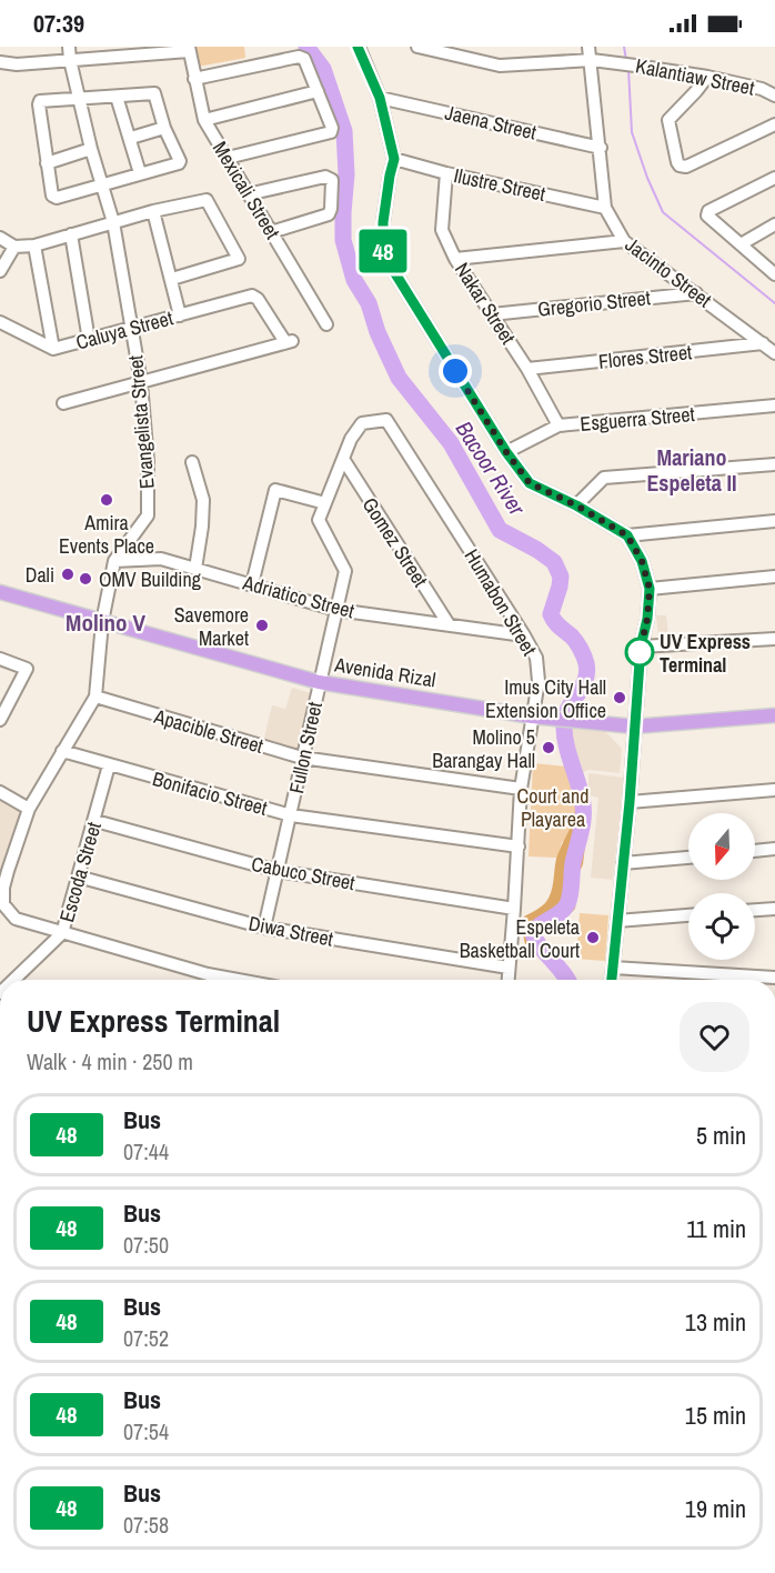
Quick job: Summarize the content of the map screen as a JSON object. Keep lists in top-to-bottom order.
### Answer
{
  "streets": {
    "main road": ["Avenida Rizal"],
    "street": [
      "Kalantiaw Street",
      "Jaena Street",
      "Ilustre Street",
      "Mexicali Street",
      "Jacinto Street",
      "Nakar Street",
      "Gregorio Street",
      "Caluya Street",
      "Flores Street",
      "Esguerra Street",
      "Evangelista Street",
      "Gomez Street",
      "Adriatico Street",
      "Humabon Street",
      "Apacible Street",
      "Fullon Street",
      "Bonifacio Street",
      "Escoda Street",
      "Cabuco Street",
      "Diwa Street"
    ]
  },
  "crossings": [
    ["Kalantiaw Street", "Jacinto Street"],
    ["Jaena Street", "Jacinto Street"],
    ["Ilustre Street", "Jacinto Street"],
    ["Ilustre Street", "Nakar Street"],
    ["Jacinto Street", "Gregorio Street"],
    ["Jacinto Street", "Flores Street"],
    ["Nakar Street", "Gregorio Street"],
    ["Nakar Street", "Flores Street"],
    ["Nakar Street", "Esguerra Street"],
    ["Caluya Street", "Evangelista Street"],
    ["Evangelista Street", "Adriatico Street"],
    ["Evangelista Street", "Avenida Rizal"],
    ["Evangelista Street", "Apacible Street"],
    ["Evangelista Street", "Bonifacio Street"],
    ["Evangelista Street", "Escoda Street"],
    ["Gomez Street", "Adriatico Street"],
    ["Gomez Street", "Fullon Street"],
    ["Adriatico Street", "Humabon Street"],
    ["Adriatico Street", "Fullon Street"],
    ["Humabon Street", "Avenida Rizal"],
    ["Humabon Street", "Apacible Street"],
    ["Humabon Street", "Fullon Street"],
    ["Humabon Street", "Bonifacio Street"],
    ["Humabon Street", "Cabuco Street"],
    ["Humabon Street", "Diwa Street"],
    ["Avenida Rizal", "Fullon Street"],
    ["Apacible Street", "Fullon Street"],
    ["Fullon Street", "Bonifacio Street"],
    ["Fullon Street", "Cabuco Street"],
    ["Fullon Street", "Diwa Street"],
    ["Bonifacio Street", "Escoda Street"],
    ["Escoda Street", "Cabuco Street"],
    ["Escoda Street", "Diwa Street"]
  ],
  "districts": ["Mariano Espeleta II", "Molino V"],
  "water": ["Bacoor River"],
  "parks": ["Court and Playarea"],
  "places": [
    "Amira Events Place",
    "Dali",
    "OMV Building",
    "Savemore Market",
    "UV Express Terminal",
    "Imus City Hall Extension Office",
    "Molino 5 Barangay Hall",
    "Espeleta Basketball Court"
  ],
  "lines": ["bus line 48"],
  "north": "bottom",
  "page": {
    "status": "07:39",
    "on_map": "48",
    "heading": ["UV Express Terminal", "Walk · 4 min · 250 m"],
    "list": [
      {
        "mark": "48",
        "name": "Bus",
        "note": "07:44",
        "value": "5 min"
      },
      {
        "mark": "48",
        "name": "Bus",
        "note": "07:50",
        "value": "11 min"
      },
      {
        "mark": "48",
        "name": "Bus",
        "note": "07:52",
        "value": "13 min"
      },
      {
        "mark": "48",
        "name": "Bus",
        "note": "07:54",
        "value": "15 min"
      },
      {
        "mark": "48",
        "name": "Bus",
        "note": "07:58",
        "value": "19 min"
      }
    ]
  }
}
